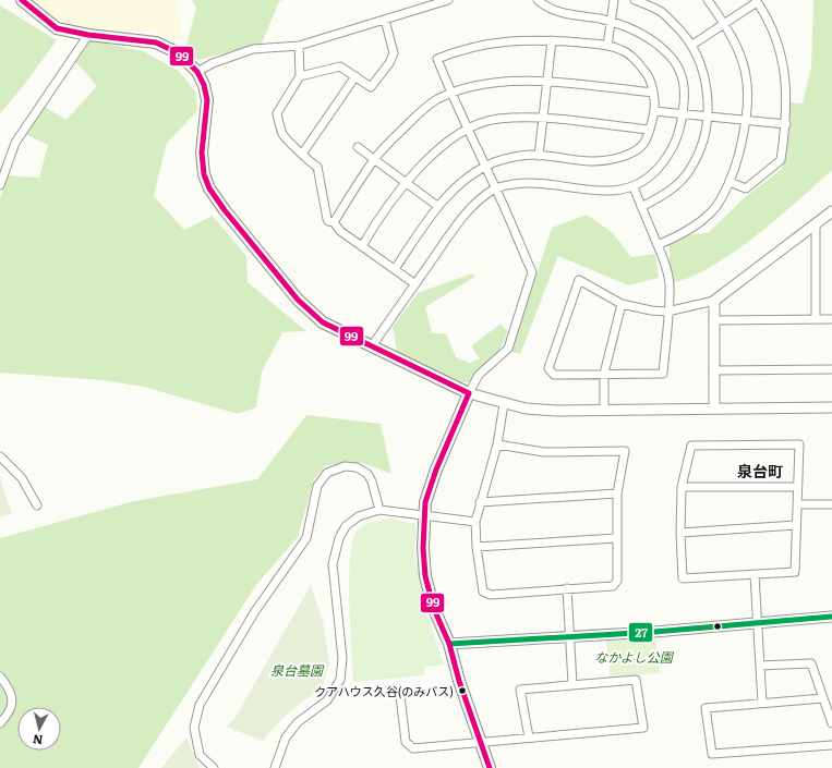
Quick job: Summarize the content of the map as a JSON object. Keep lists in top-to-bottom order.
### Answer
{
  "districts": ["泉台町"],
  "parks": ["なかよし公園", "泉台墓園"],
  "places": ["クアハウス久谷(のみバス)"],
  "lines": ["transit line 99", "transit line 27"],
  "north": "bottom"
}
